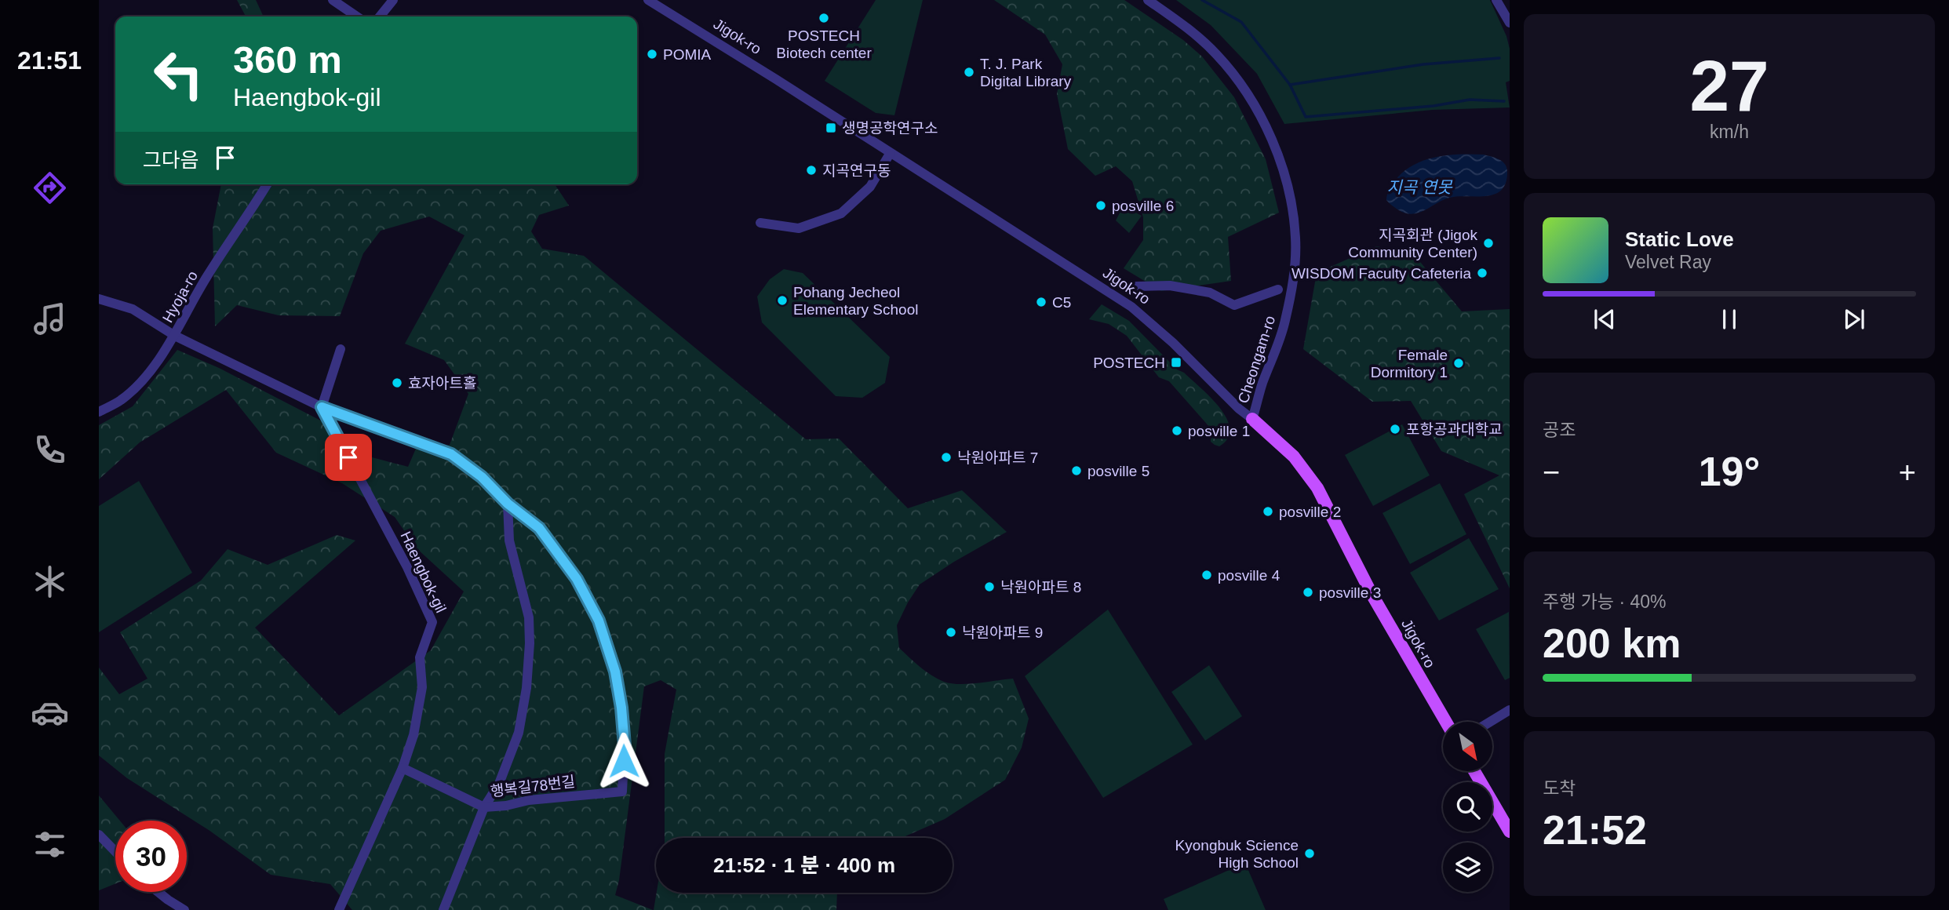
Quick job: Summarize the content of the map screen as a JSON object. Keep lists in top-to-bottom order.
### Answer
{
  "streets": {
    "main road": ["Jigok-ro"],
    "street": [
      "Hyoja-ro",
      "Cheongam-ro",
      "Haengbok-gil",
      "행복길78번길"
    ]
  },
  "crossings": [
    ["Jigok-ro", "Cheongam-ro"],
    ["Haengbok-gil", "행복길78번길"]
  ],
  "water": ["지곡 연못"],
  "places": {
    "other": [
      "POSTECH Biotech center",
      "POMIA",
      "T. J. Park Digital Library",
      "지곡연구동",
      "posville 6",
      "지곡회관 (Jigok Community Center)",
      "WISDOM Faculty Cafeteria",
      "Pohang Jecheol Elementary School",
      "C5",
      "Female Dormitory 1",
      "효자아트홀",
      "포항공과대학교",
      "posville 1",
      "낙원아파트 7",
      "posville 5",
      "posville 2",
      "posville 4",
      "낙원아파트 8",
      "posville 3",
      "낙원아파트 9",
      "Kyongbuk Science High School"
    ],
    "transit": ["생명공학연구소", "POSTECH"]
  },
  "north": "bottom right",
  "page": {
    "tabs": "21:51",
    "tile": [
      ["27", "km/h"],
      "공조",
      ["주행 가능 · 40%", "200 km"],
      ["도착", "21:52"]
    ],
    "turn": ["360 m", "Haengbok-gil"],
    "then": "그다음",
    "song": ["Static Love", "Velvet Ray"],
    "heat": ["−", "19°", "+"],
    "limit": "30",
    "trip": "21:52 · 1 분 · 400 m"
  }
}
